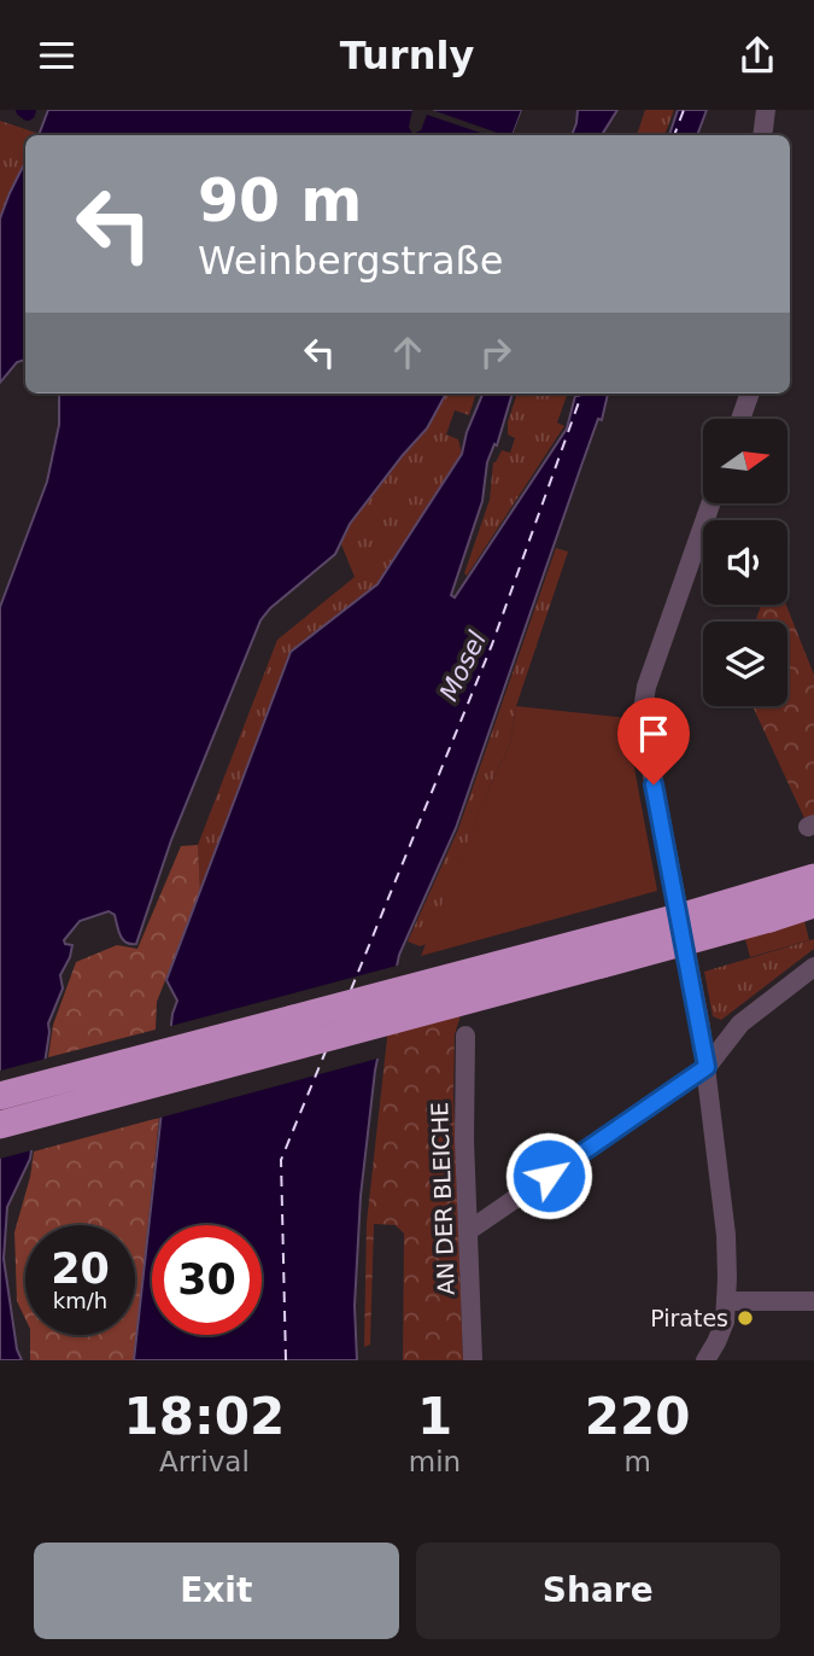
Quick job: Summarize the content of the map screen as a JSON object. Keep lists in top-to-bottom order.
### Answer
{
  "streets": {
    "street": ["AN DER BLEICHE"]
  },
  "water": ["Mosel"],
  "places": ["Pirates"],
  "north": "right",
  "page": {
    "header": "Turnly",
    "turn": ["90 m", "Weinbergstraße"],
    "speed": "20 km/h",
    "limit": "30",
    "eta": [
      "18:02",
      "Arrival",
      "1",
      "min",
      "220",
      "m"
    ],
    "buttons": ["Exit", "Share"]
  }
}
